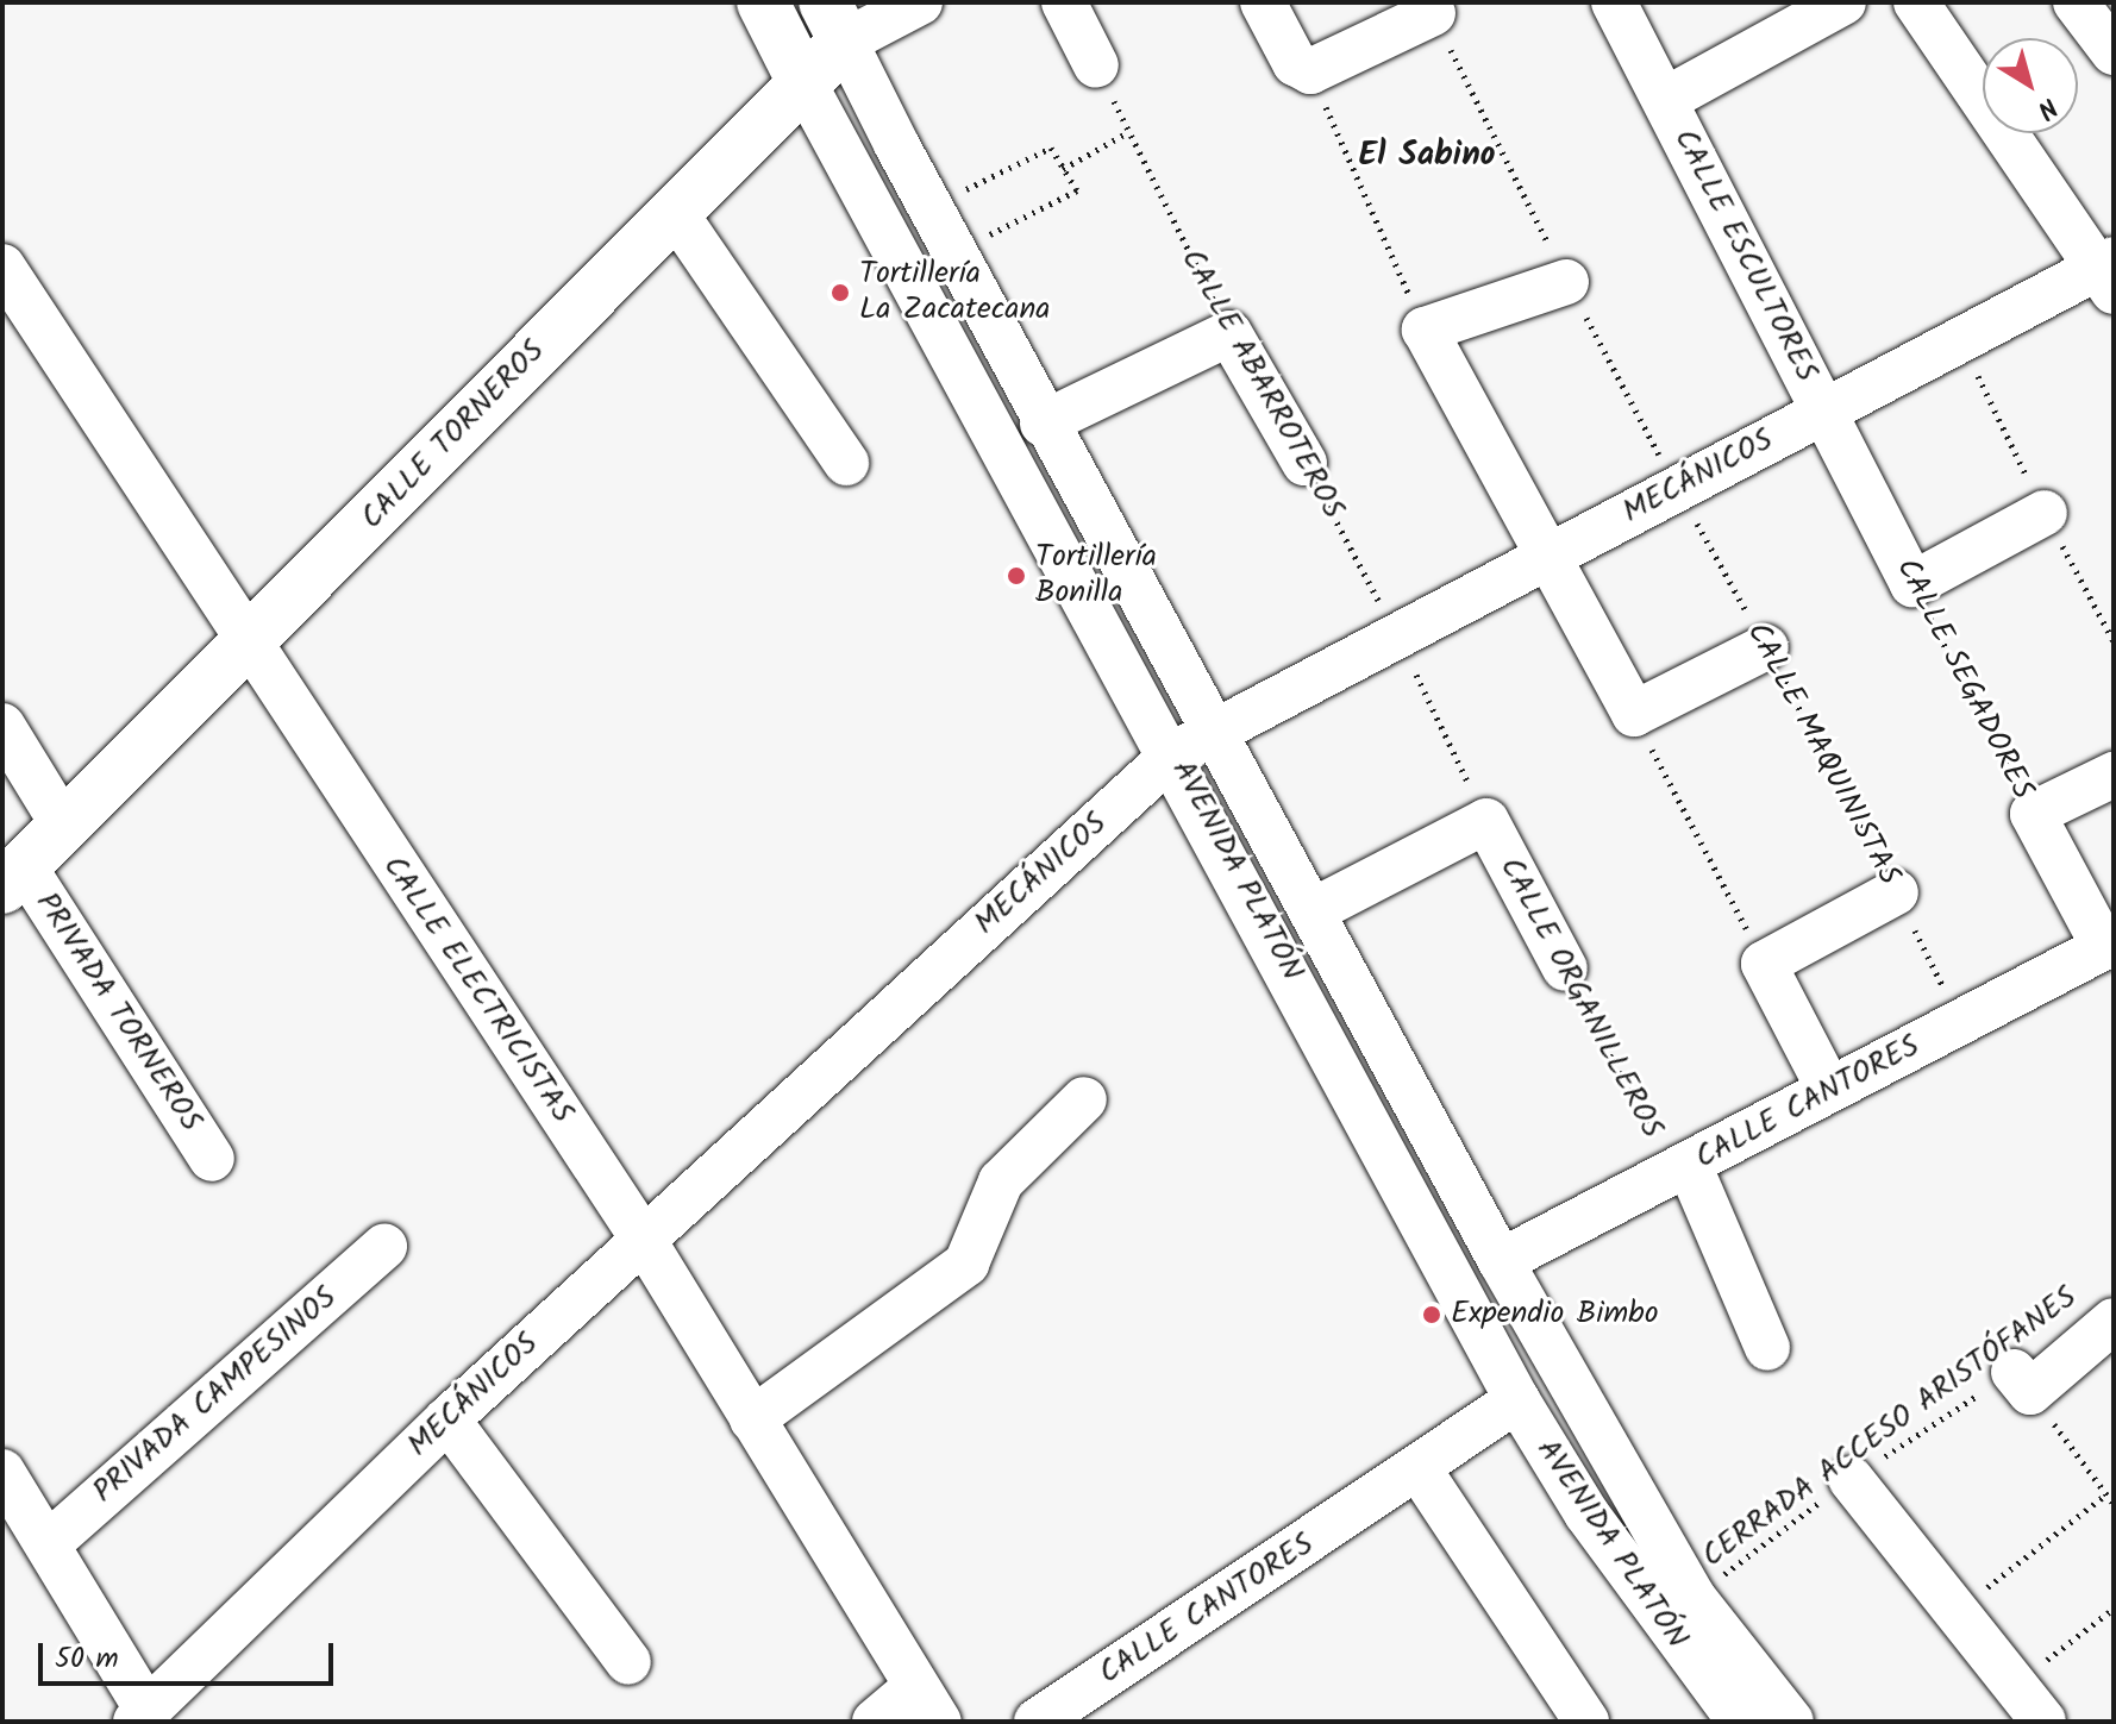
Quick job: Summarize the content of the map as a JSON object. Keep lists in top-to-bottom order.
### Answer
{
  "streets": {
    "street": [
      "CALLE ESCULTORES",
      "CALLE ABARROTEROS",
      "CALLE TORNEROS",
      "MECÁNICOS",
      "CALLE SEGADORES",
      "AVENIDA PLATÓN",
      "CALLE ELECTRICISTAS",
      "CALLE ORGANILLEROS",
      "PRIVADA TORNEROS",
      "CALLE CANTORES",
      "PRIVADA CAMPESINOS"
    ],
    "path": ["CALLE MAQUINISTAS", "CERRADA ACCESO ARISTÓFANES"]
  },
  "crossings": [
    ["CALLE ESCULTORES", "MECÁNICOS"],
    ["CALLE ESCULTORES", "CALLE SEGADORES"],
    ["CALLE ABARROTEROS", "MECÁNICOS"],
    ["CALLE ABARROTEROS", "CALLE ORGANILLEROS"],
    ["CALLE TORNEROS", "AVENIDA PLATÓN"],
    ["CALLE TORNEROS", "CALLE ELECTRICISTAS"],
    ["CALLE TORNEROS", "PRIVADA TORNEROS"],
    ["MECÁNICOS", "CALLE SEGADORES"],
    ["MECÁNICOS", "CALLE MAQUINISTAS"],
    ["MECÁNICOS", "AVENIDA PLATÓN"],
    ["MECÁNICOS", "CALLE ELECTRICISTAS"],
    ["MECÁNICOS", "CALLE ORGANILLEROS"],
    ["CALLE SEGADORES", "CALLE CANTORES"],
    ["CALLE MAQUINISTAS", "CALLE CANTORES"],
    ["AVENIDA PLATÓN", "CALLE ORGANILLEROS"],
    ["AVENIDA PLATÓN", "CALLE CANTORES"],
    ["AVENIDA PLATÓN", "CERRADA ACCESO ARISTÓFANES"],
    ["CALLE ORGANILLEROS", "CALLE CANTORES"]
  ],
  "districts": ["El Sabino"],
  "places": ["Tortillería La Zacatecana", "Tortillería Bonilla", "Expendio Bimbo"],
  "scale_bar": "50 m",
  "north": "bottom right"
}
